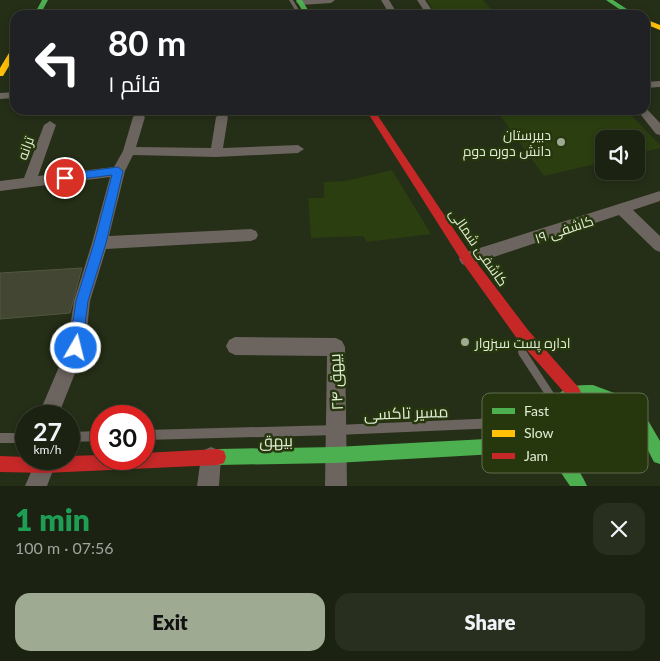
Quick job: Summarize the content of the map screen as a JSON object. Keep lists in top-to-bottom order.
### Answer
{
  "streets": {
    "main road": ["کاشفی شمالی", "بیهق"],
    "street": ["ترانه", "کاشفی ۱۹", "بیهق ۲۴"],
    "lane": ["مسیر تاکسی"]
  },
  "crossings": [
    ["کاشفی ۱۹", "کاشفی شمالی"],
    ["بیهق ۲۴", "مسیر تاکسی"],
    ["بیهق ۲۴", "بیهق"]
  ],
  "places": ["دبیرستان دانش دوره دوم", "اداره پست سبزوار"],
  "legend": ["Fast", "Slow", "Jam"],
  "page": {
    "turn": ["80 m", "قائم ۱"],
    "speed": "27 km/h",
    "limit": "30",
    "heading": ["1 min", "100 m · 07:56"],
    "buttons": ["Exit", "Share"]
  }
}
